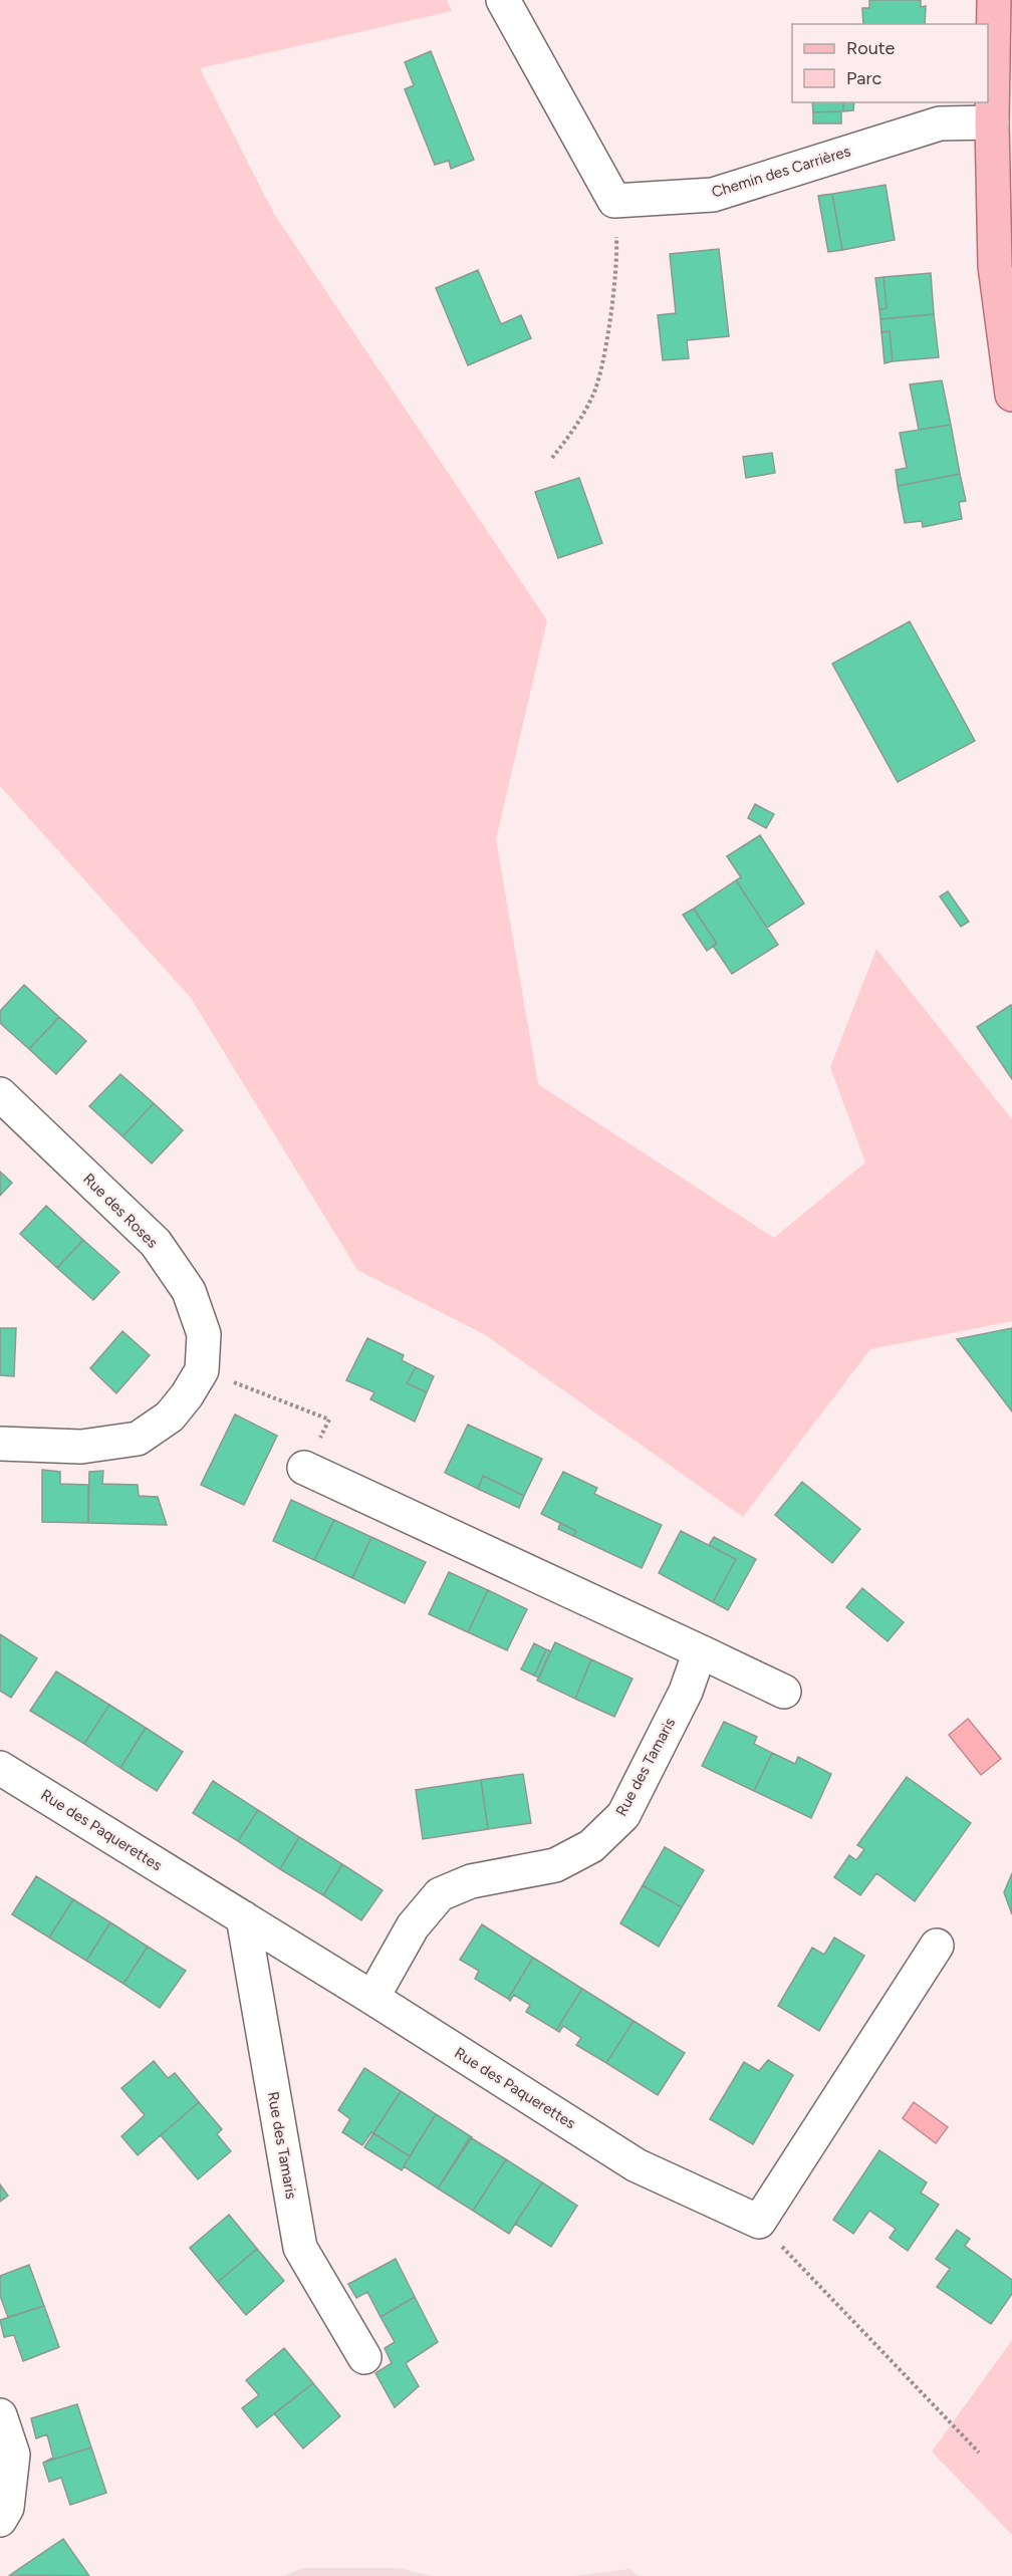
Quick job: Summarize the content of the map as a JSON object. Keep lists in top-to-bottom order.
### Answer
{
  "streets": {
    "street": [
      "Chemin des Carrières",
      "Rue des Roses",
      "Rue des Tamaris",
      "Rue des Paquerettes"
    ]
  },
  "crossings": [
    ["Rue des Tamaris", "Rue des Paquerettes"]
  ],
  "legend": ["Route", "Parc"]
}
